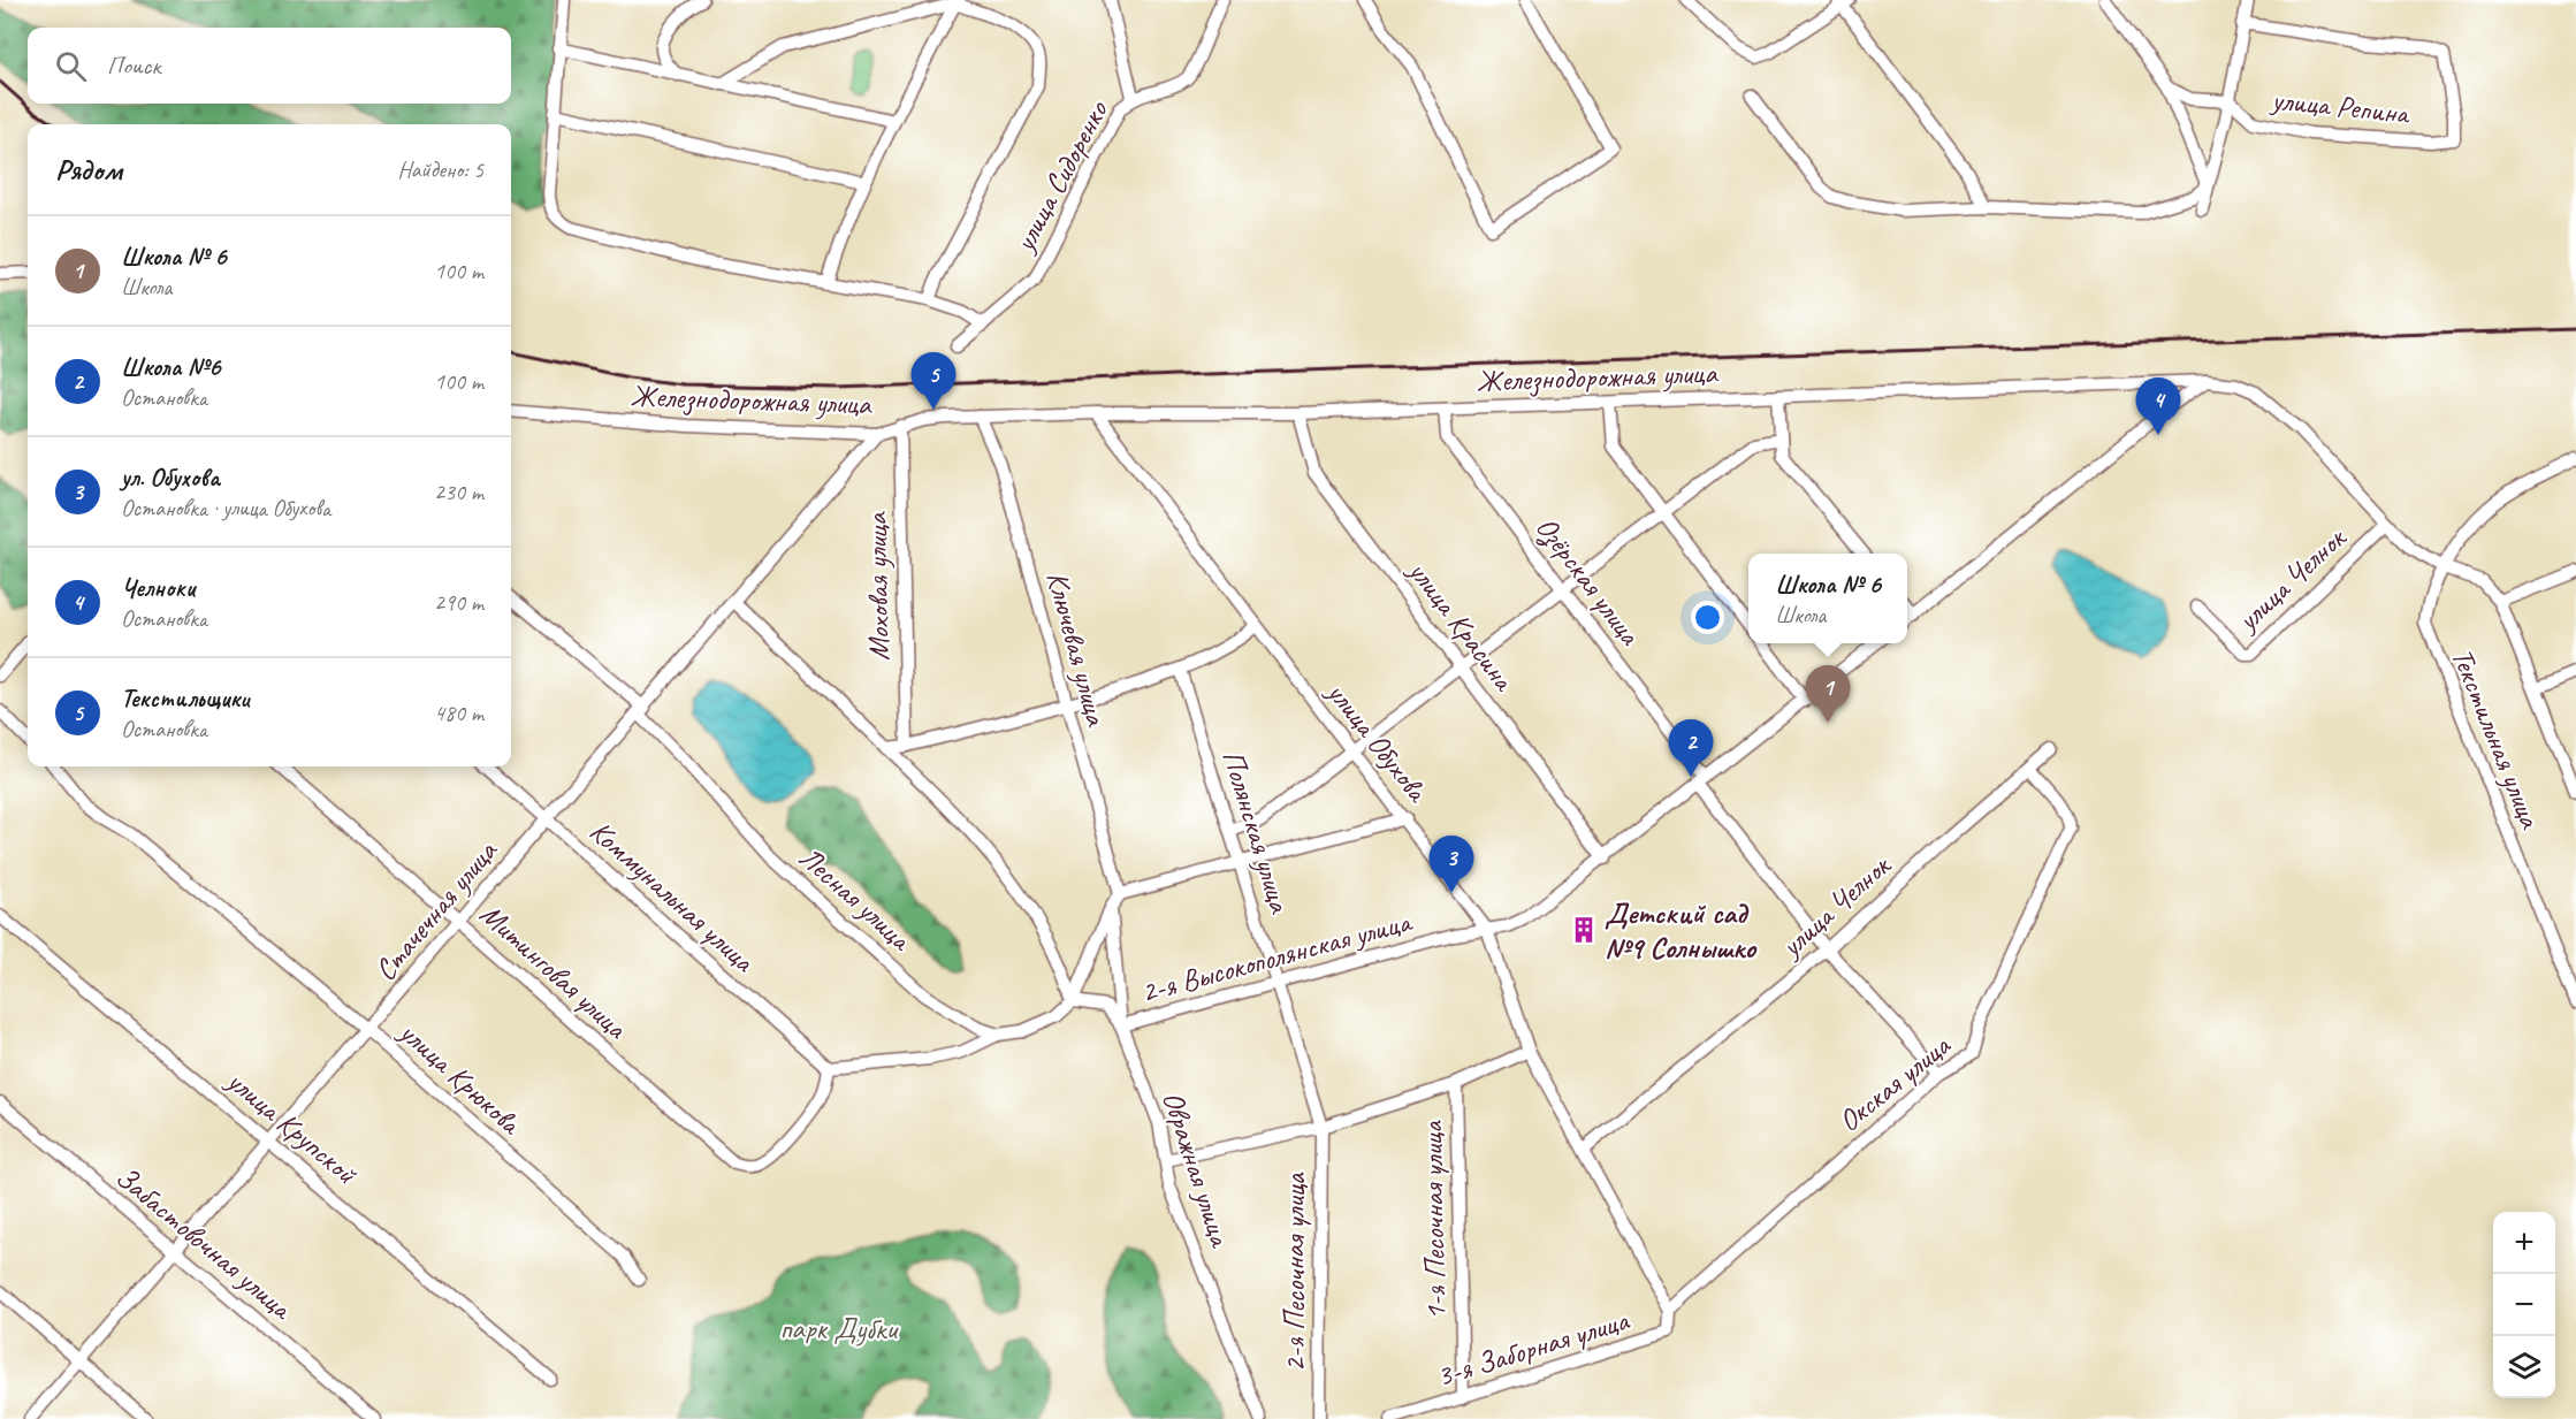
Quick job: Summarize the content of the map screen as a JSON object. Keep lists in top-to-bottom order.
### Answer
{
  "streets": {
    "street": [
      "улица Репина",
      "улица Сидоренко",
      "Железнодорожная улица",
      "улица Челнок",
      "Озёрская улица",
      "Моховая улица",
      "улица Красина",
      "Ключевая улица",
      "Текстильная улица",
      "улица Обухова",
      "Полянская улица",
      "Коммунальная улица",
      "Лесная улица",
      "Стачечная улица",
      "2-я Высокополянская улица",
      "Митинговая улица",
      "улица Крюкова",
      "Окская улица",
      "улица Крупской",
      "Овражная улица",
      "1-я Песочная улица",
      "Забастовочная улица",
      "2-я Песочная улица",
      "3-я Заборная улица"
    ]
  },
  "crossings": [
    ["Железнодорожная улица", "улица Челнок"],
    ["Железнодорожная улица", "Озёрская улица"],
    ["Железнодорожная улица", "Моховая улица"],
    ["Железнодорожная улица", "улица Красина"],
    ["Железнодорожная улица", "Ключевая улица"],
    ["Железнодорожная улица", "Текстильная улица"],
    ["Железнодорожная улица", "улица Обухова"],
    ["Железнодорожная улица", "Стачечная улица"],
    ["улица Челнок", "Озёрская улица"],
    ["улица Челнок", "улица Обухова"],
    ["улица Челнок", "Окская улица"],
    ["Озёрская улица", "2-я Высокополянская улица"],
    ["Озёрская улица", "Окская улица"],
    ["улица Красина", "2-я Высокополянская улица"],
    ["улица Обухова", "2-я Высокополянская улица"],
    ["улица Обухова", "Окская улица"],
    ["улица Обухова", "3-я Заборная улица"],
    ["Полянская улица", "2-я Высокополянская улица"],
    ["Полянская улица", "2-я Песочная улица"],
    ["Коммунальная улица", "Стачечная улица"],
    ["Коммунальная улица", "Митинговая улица"],
    ["Лесная улица", "Стачечная улица"],
    ["Стачечная улица", "Митинговая улица"],
    ["Стачечная улица", "улица Крюкова"],
    ["Стачечная улица", "улица Крупской"],
    ["Стачечная улица", "Забастовочная улица"],
    ["2-я Высокополянская улица", "Овражная улица"],
    ["Окская улица", "3-я Заборная улица"],
    ["1-я Песочная улица", "3-я Заборная улица"]
  ],
  "parks": ["парк Дубки"],
  "places": {
    "building": ["Детский сад №9 Солнышко"]
  },
  "page": {
    "search": "Поиск",
    "heading": ["Рядом", "Найдено: 5"],
    "list": [
      {
        "mark": "1",
        "name": "Школа № 6",
        "note": "Школа",
        "value": "100 m"
      },
      {
        "mark": "2",
        "name": "Школа №6",
        "note": "Остановка",
        "value": "100 m"
      },
      {
        "mark": "3",
        "name": "ул. Обухова",
        "note": "Остановка · улица Обухова",
        "value": "230 m"
      },
      {
        "mark": "4",
        "name": "Челноки",
        "note": "Остановка",
        "value": "290 m"
      },
      {
        "mark": "5",
        "name": "Текстильщики",
        "note": "Остановка",
        "value": "480 m"
      }
    ],
    "pins": [
      "5",
      "4",
      "1",
      "2",
      "3"
    ],
    "popup": ["Школа № 6", "Школа"],
    "map_buttons": ["+", "−"]
  }
}
